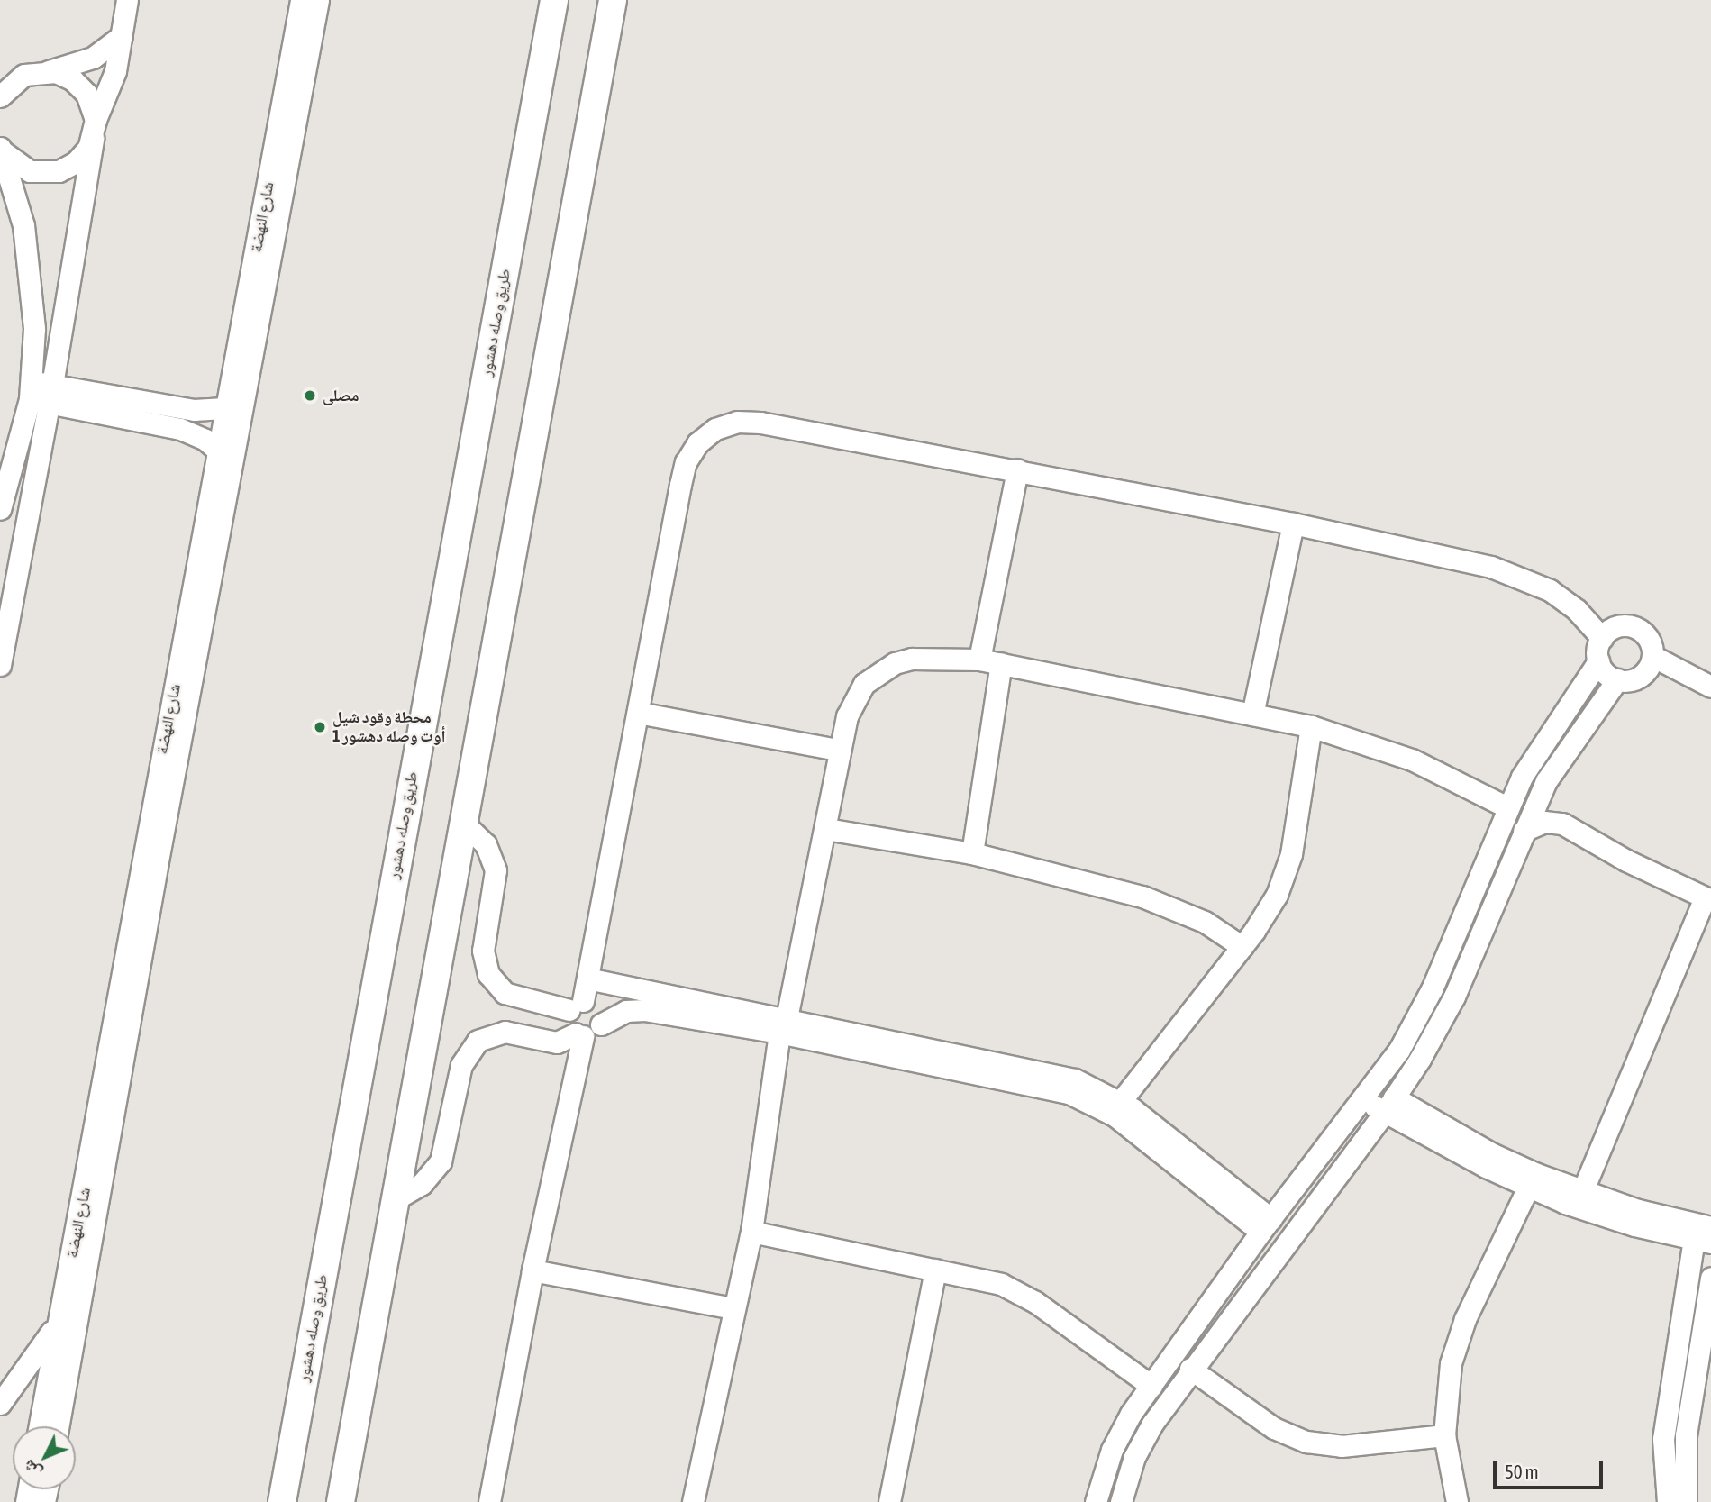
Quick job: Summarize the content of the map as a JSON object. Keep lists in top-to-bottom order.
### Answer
{
  "streets": {
    "main road": ["طريق وصله دهشور"],
    "street": ["شارع النهضة"]
  },
  "places": ["مصلى", "محطة وقود شيل أوت وصله دهشور 1"],
  "scale_bar": "50 m",
  "north": "bottom left"
}
